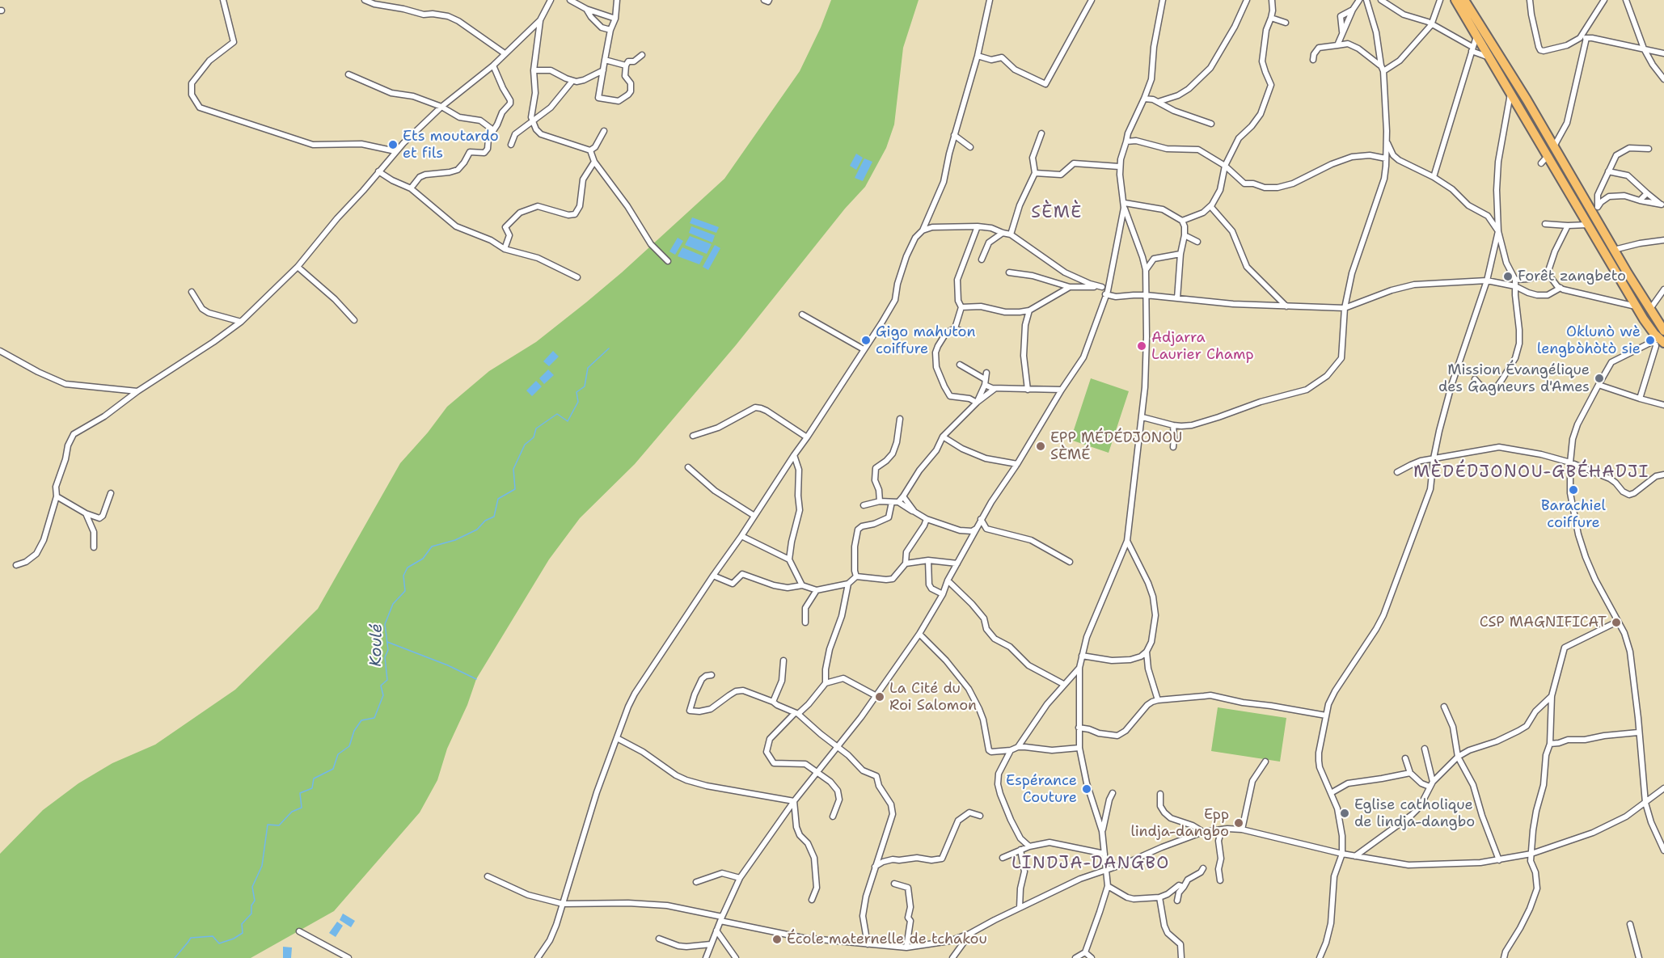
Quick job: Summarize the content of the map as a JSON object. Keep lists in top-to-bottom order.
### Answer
{
  "districts": ["SÈMÈ", "MÈDÉDJONOU-GBÉHADJI", "LINDJA-DANGBO"],
  "water": ["Koulé"],
  "places": [
    "Ets moutardo et fils",
    "Forêt zangbeto",
    "Gigo mahuton coiffure",
    "Oklunò wè lengbòhòtò sie",
    "Adjarra Laurier Champ",
    "Mission Évangélique des Gagneurs d'Ames",
    "EPP MÉDÉDJONOU SÈMÉ",
    "Barachiel coiffure",
    "CSP MAGNIFICAT",
    "La Cité du Roi Salomon",
    "Espérance Couture",
    "Eglise catholique de lindja-dangbo",
    "Epp lindja-dangbo",
    "École maternelle de tchakou"
  ]
}
